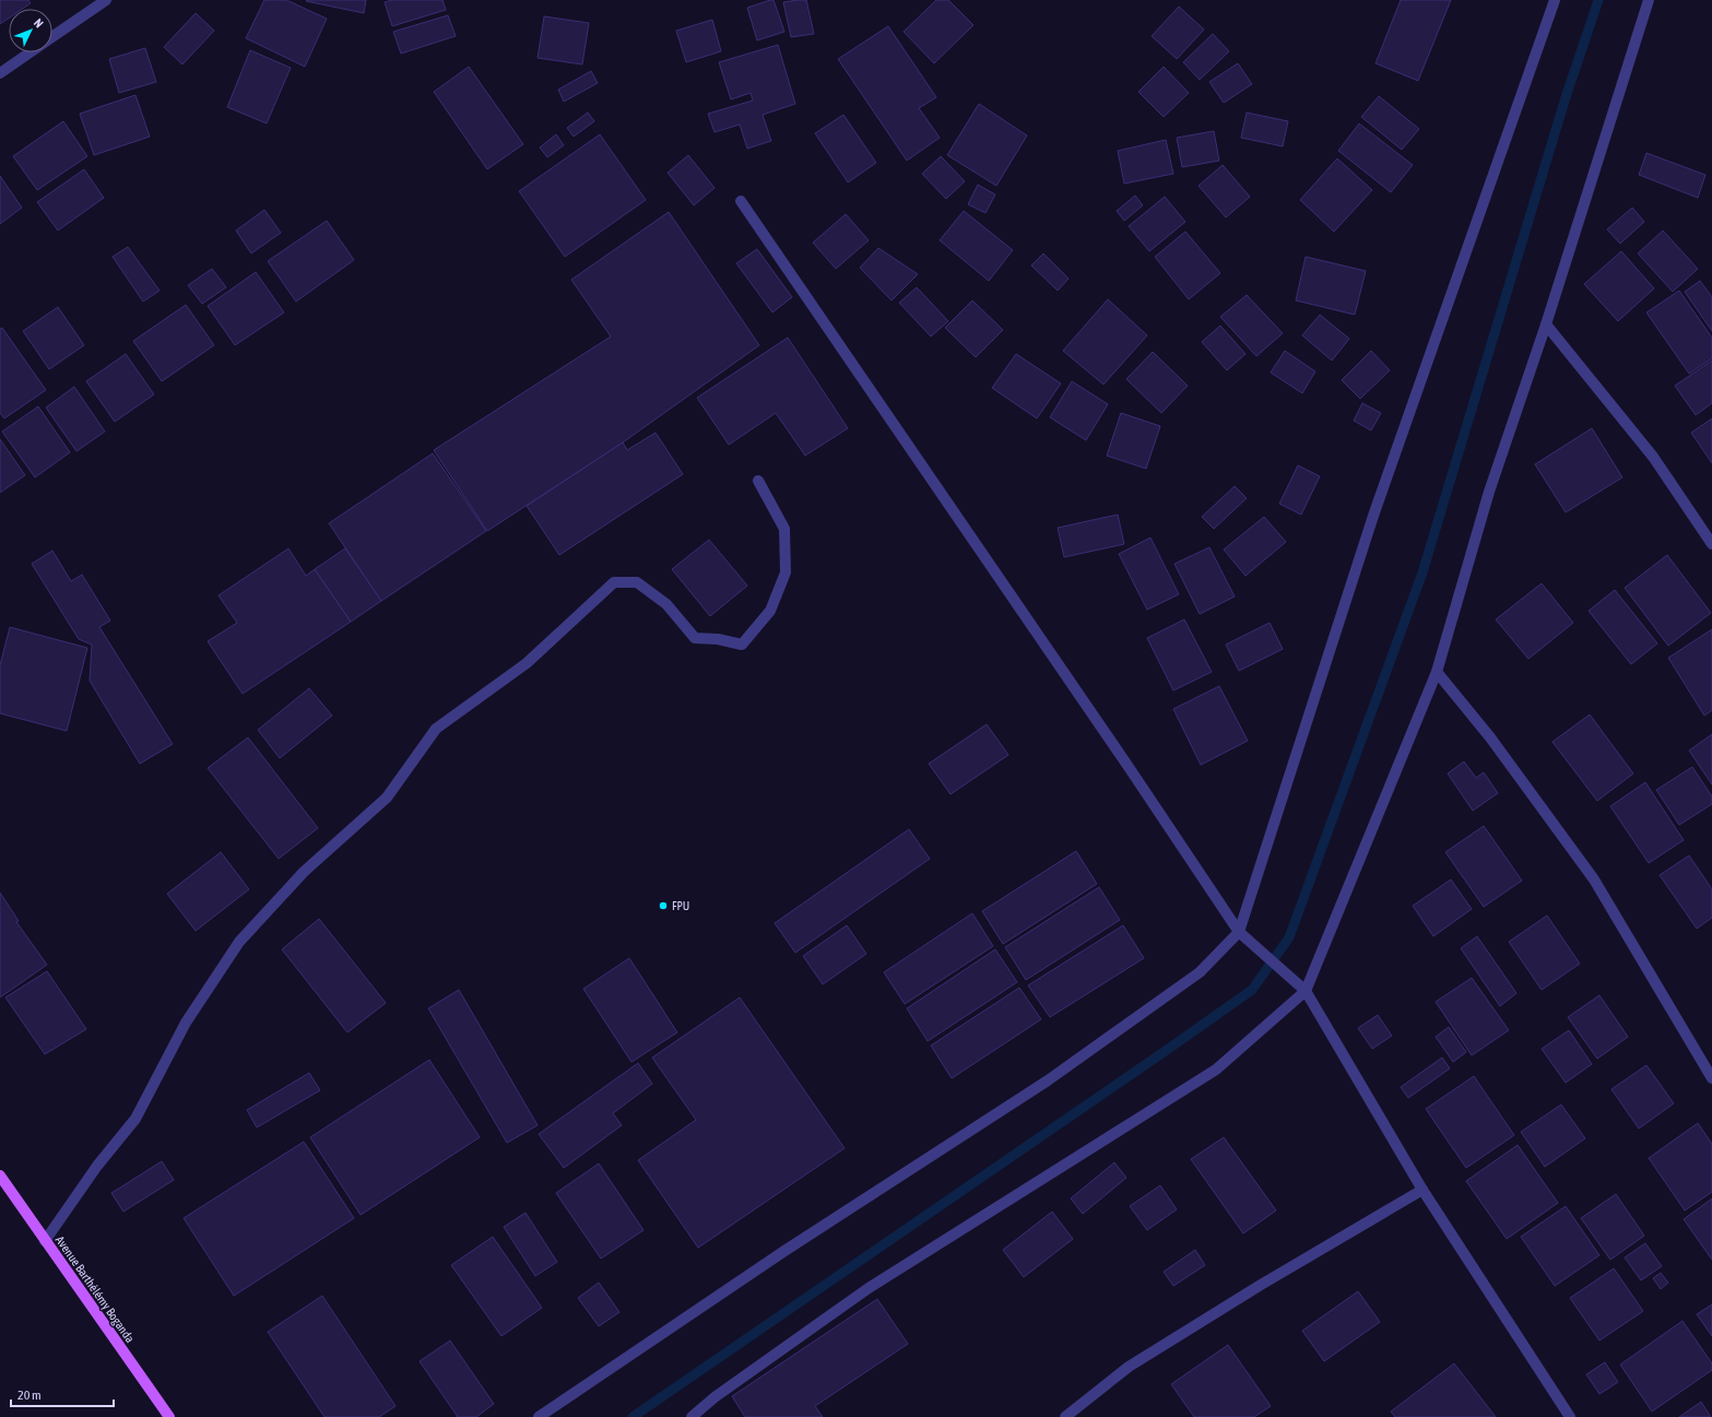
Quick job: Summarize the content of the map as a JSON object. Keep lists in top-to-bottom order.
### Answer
{
  "streets": {
    "main road": ["Avenue Barthélémy Boganda"]
  },
  "places": ["FPU"],
  "scale_bar": "20 m",
  "north": "top right"
}
